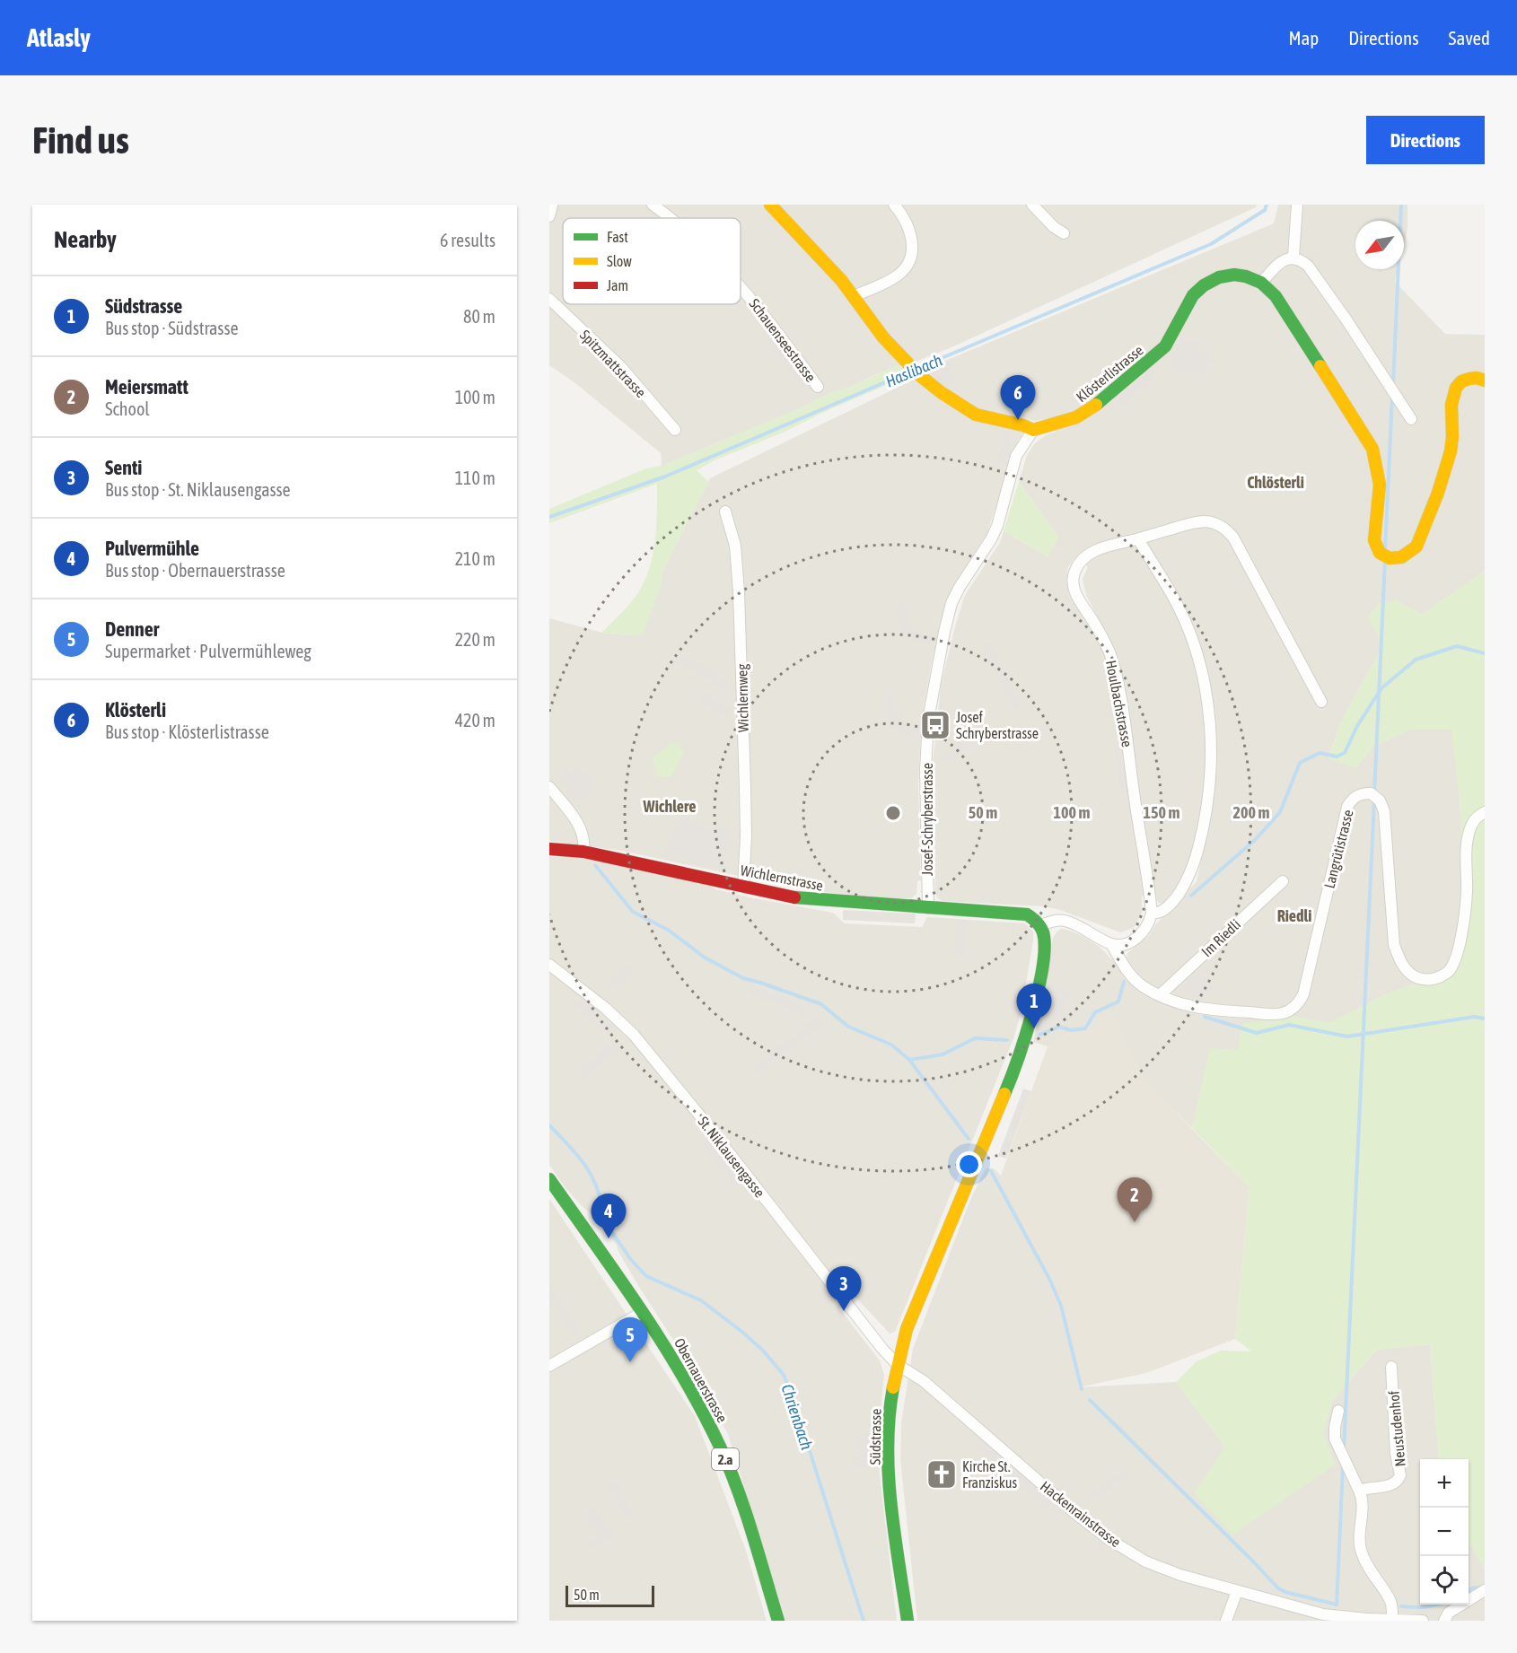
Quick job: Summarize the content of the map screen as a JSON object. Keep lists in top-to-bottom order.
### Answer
{
  "streets": {
    "street": [
      "Schauenseestrasse",
      "Spitzmattstrasse",
      "Klösterlistrasse",
      "Wichlernweg",
      "Houlbachstrasse",
      "Josef-Schryberstrasse",
      "Langrütistrasse",
      "Wichlernstrasse",
      "Im Riedli",
      "St. Niklausengasse",
      "Obernauerstrasse",
      "Neustudenhof",
      "Südstrasse",
      "2.a",
      "Hackenrainstrasse"
    ]
  },
  "crossings": [
    ["Klösterlistrasse", "Josef-Schryberstrasse"],
    ["Wichlernweg", "Wichlernstrasse"],
    ["Josef-Schryberstrasse", "Wichlernstrasse"],
    ["Langrütistrasse", "Im Riedli"],
    ["Wichlernstrasse", "Südstrasse"],
    ["St. Niklausengasse", "Südstrasse"],
    ["St. Niklausengasse", "Hackenrainstrasse"],
    ["Südstrasse", "Hackenrainstrasse"]
  ],
  "districts": ["Chlösterli", "Wichlere", "Riedli"],
  "water": ["Haslibach", "Chrienbach"],
  "places": {
    "bus stop": ["Josef Schryberstrasse"],
    "church": ["Kirche St. Franziskus"]
  },
  "legend": ["Fast", "Slow", "Jam"],
  "scale_bar": "50 m",
  "north": "bottom left",
  "page": {
    "header": "Atlasly",
    "nav": ["Map", "Directions", "Saved"],
    "buttons": "Directions",
    "title": "Find us",
    "heading": ["Nearby", "6 results"],
    "list": [
      {
        "mark": "1",
        "name": "Südstrasse",
        "note": "Bus stop · Südstrasse",
        "value": "80 m"
      },
      {
        "mark": "2",
        "name": "Meiersmatt",
        "note": "School",
        "value": "100 m"
      },
      {
        "mark": "3",
        "name": "Senti",
        "note": "Bus stop · St. Niklausengasse",
        "value": "110 m"
      },
      {
        "mark": "4",
        "name": "Pulvermühle",
        "note": "Bus stop · Obernauerstrasse",
        "value": "210 m"
      },
      {
        "mark": "5",
        "name": "Denner",
        "note": "Supermarket · Pulvermühleweg",
        "value": "220 m"
      },
      {
        "mark": "6",
        "name": "Klösterli",
        "note": "Bus stop · Klösterlistrasse",
        "value": "420 m"
      }
    ],
    "pins": [
      "6",
      "1",
      "2",
      "4",
      "3",
      "5"
    ],
    "map_buttons": ["+", "−"],
    "scale": "50 m"
  },
  "rings": [
    "50 m",
    "100 m",
    "150 m",
    "200 m"
  ]
}
